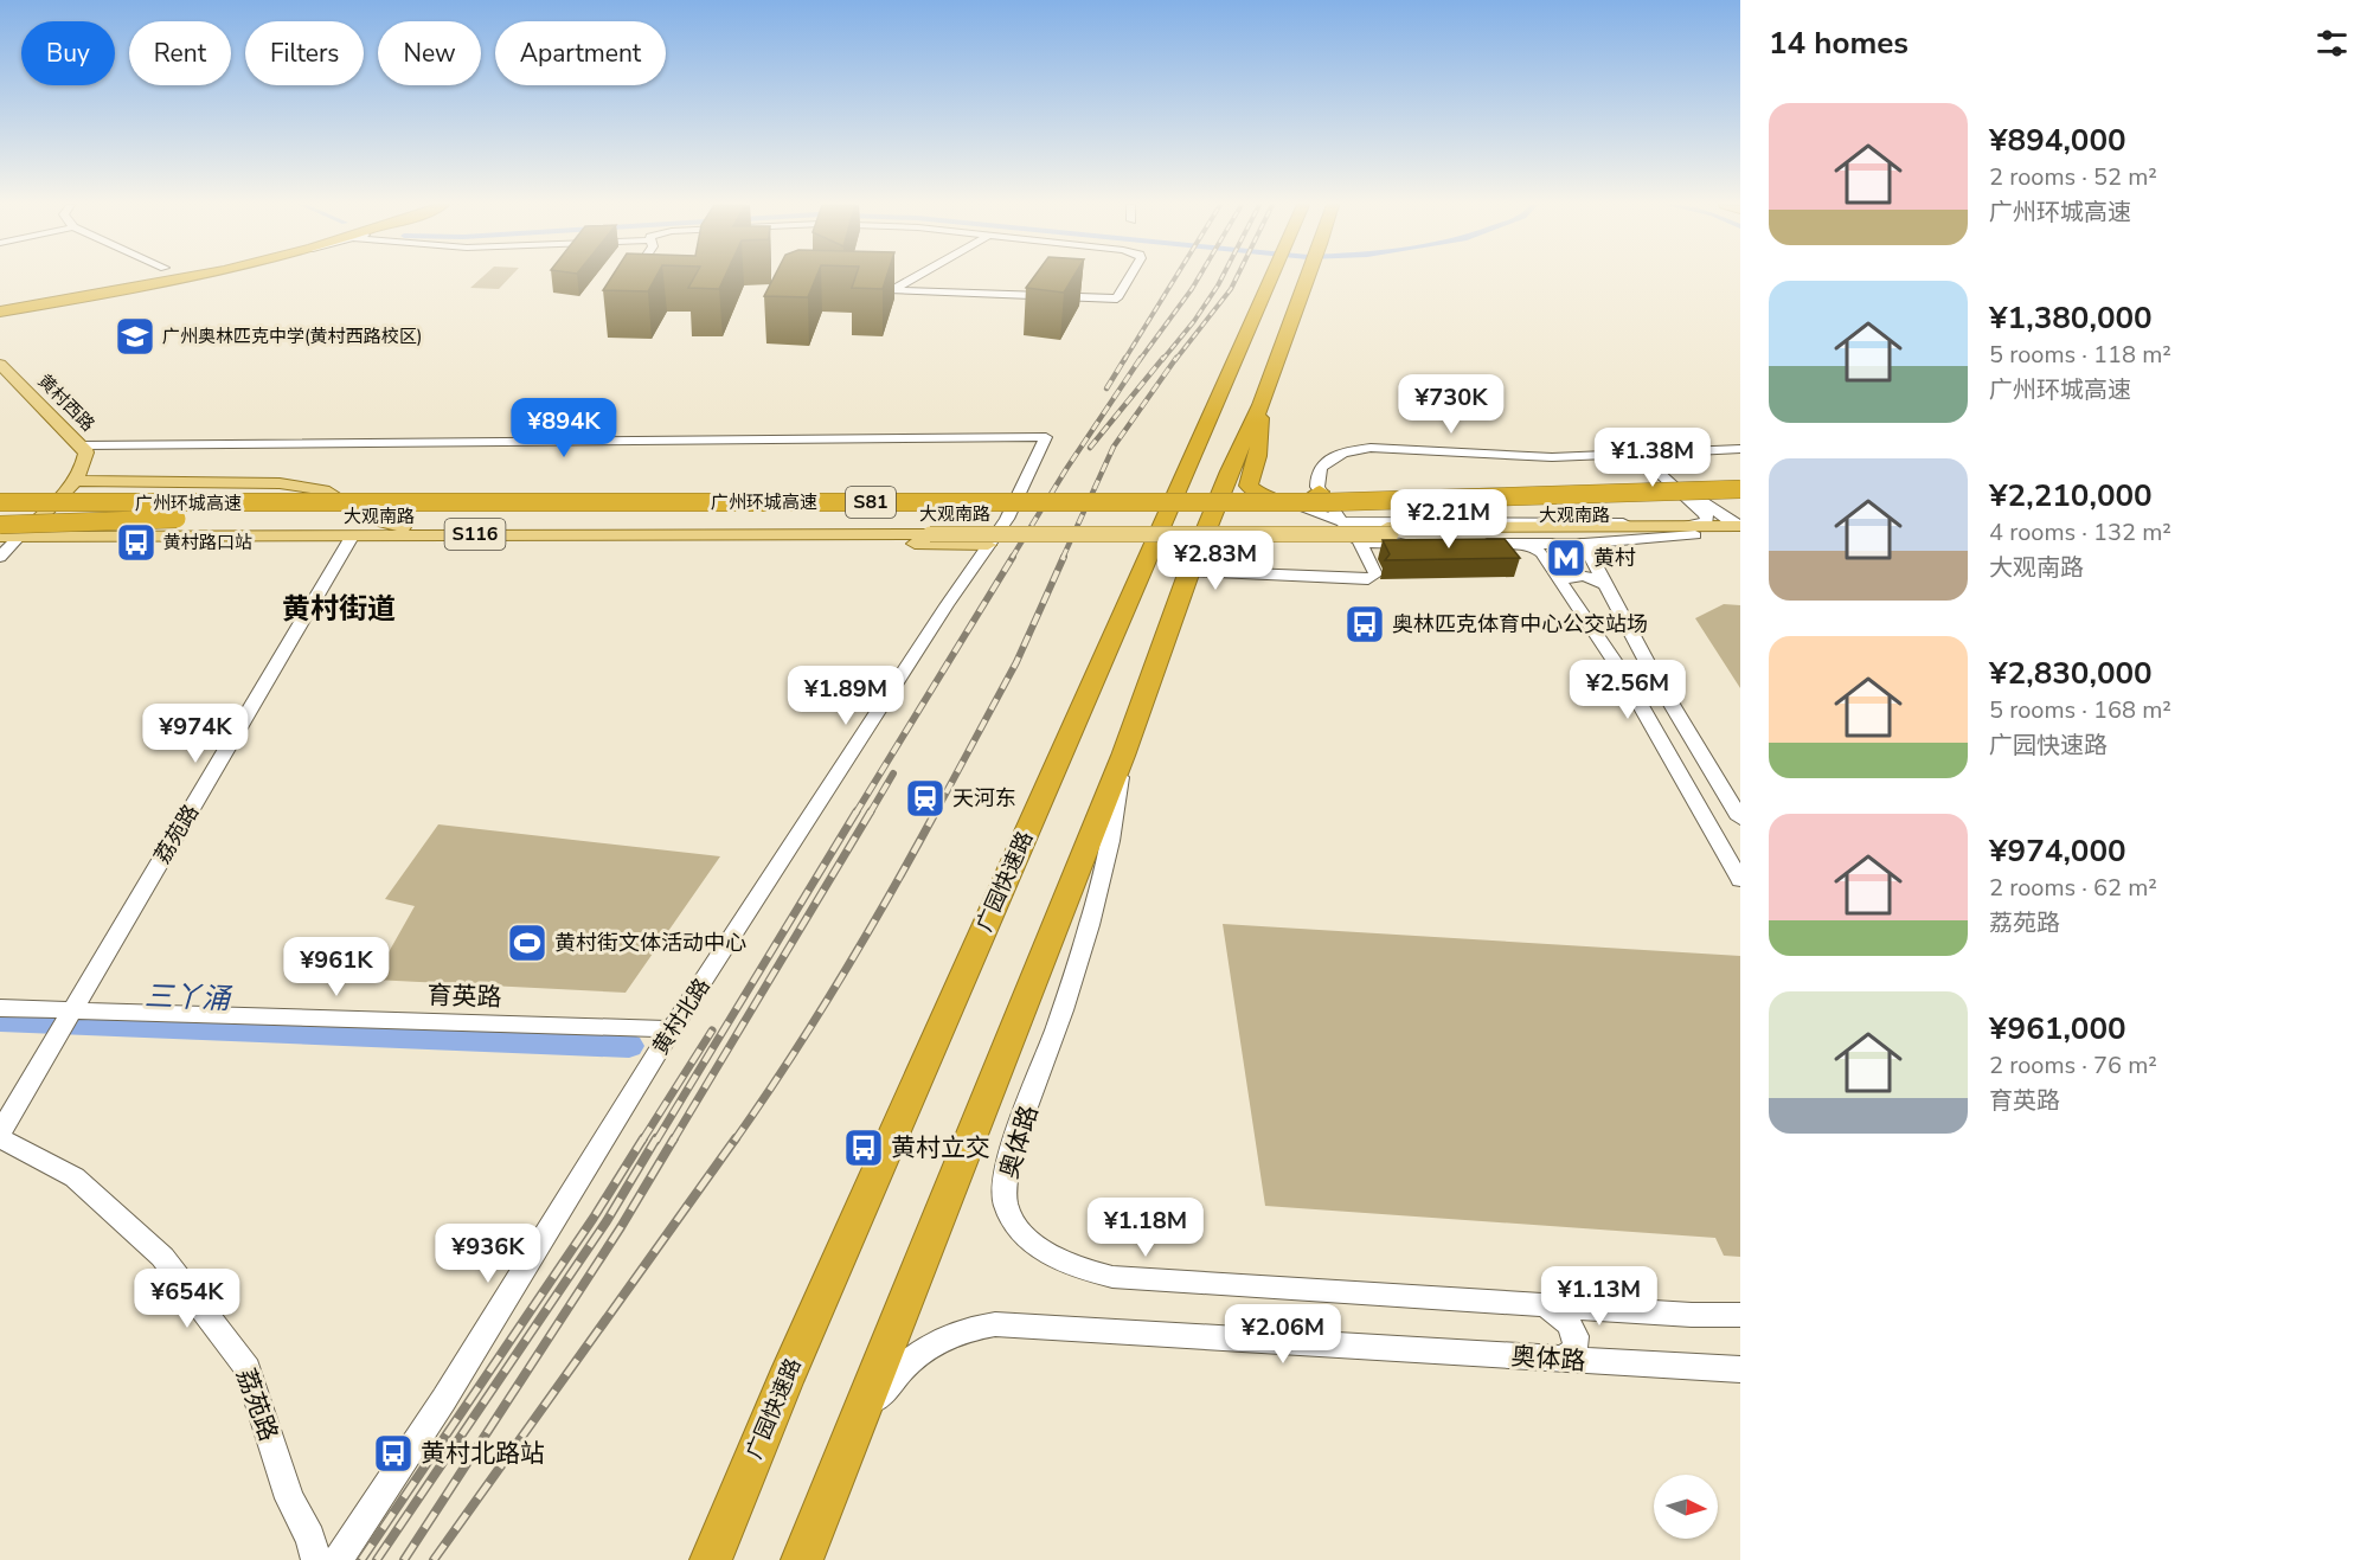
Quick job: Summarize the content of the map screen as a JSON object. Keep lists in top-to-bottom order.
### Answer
{
  "streets": {
    "highway": ["广州环城高速", "S81", "广园快速路"],
    "main road": ["黄村西路", "大观南路", "S116"],
    "street": [
      "荔苑路",
      "育英路",
      "黄村北路",
      "奥体路"
    ]
  },
  "crossings": [
    ["黄村西路", "大观南路"],
    ["黄村西路", "黄村北路"],
    ["大观南路", "荔苑路"],
    ["荔苑路", "育英路"],
    ["育英路", "黄村北路"]
  ],
  "districts": ["黄村街道"],
  "water": ["三丫涌"],
  "places": {
    "school or university": ["广州奥林匹克中学(黄村西路校区)"],
    "bus stop": [
      "黄村路口站",
      "奥林匹克体育中心公交站场",
      "黄村立交",
      "黄村北路站"
    ],
    "metro station": ["黄村"],
    "station": ["天河东"],
    "sports": ["黄村街文体活动中心"]
  },
  "north": "right",
  "page": {
    "heading": "14 homes",
    "chip": [
      "Buy",
      "Rent",
      "Filters",
      "New",
      "Apartment"
    ],
    "list": [
      {
        "name": "¥894,000",
        "note": "2 rooms · 52 m² · 广州环城高速"
      },
      {
        "name": "¥1,380,000",
        "note": "5 rooms · 118 m² · 广州环城高速"
      },
      {
        "name": "¥2,210,000",
        "note": "4 rooms · 132 m² · 大观南路"
      },
      {
        "name": "¥2,830,000",
        "note": "5 rooms · 168 m² · 广园快速路"
      },
      {
        "name": "¥974,000",
        "note": "2 rooms · 62 m² · 荔苑路"
      },
      {
        "name": "¥961,000",
        "note": "2 rooms · 76 m² · 育英路"
      }
    ],
    "price": [
      "¥730K",
      "¥894K",
      "¥1.38M",
      "¥2.21M",
      "¥2.83M",
      "¥2.56M",
      "¥1.89M",
      "¥974K",
      "¥961K",
      "¥1.18M",
      "¥936K",
      "¥1.13M",
      "¥654K",
      "¥2.06M"
    ]
  }
}
